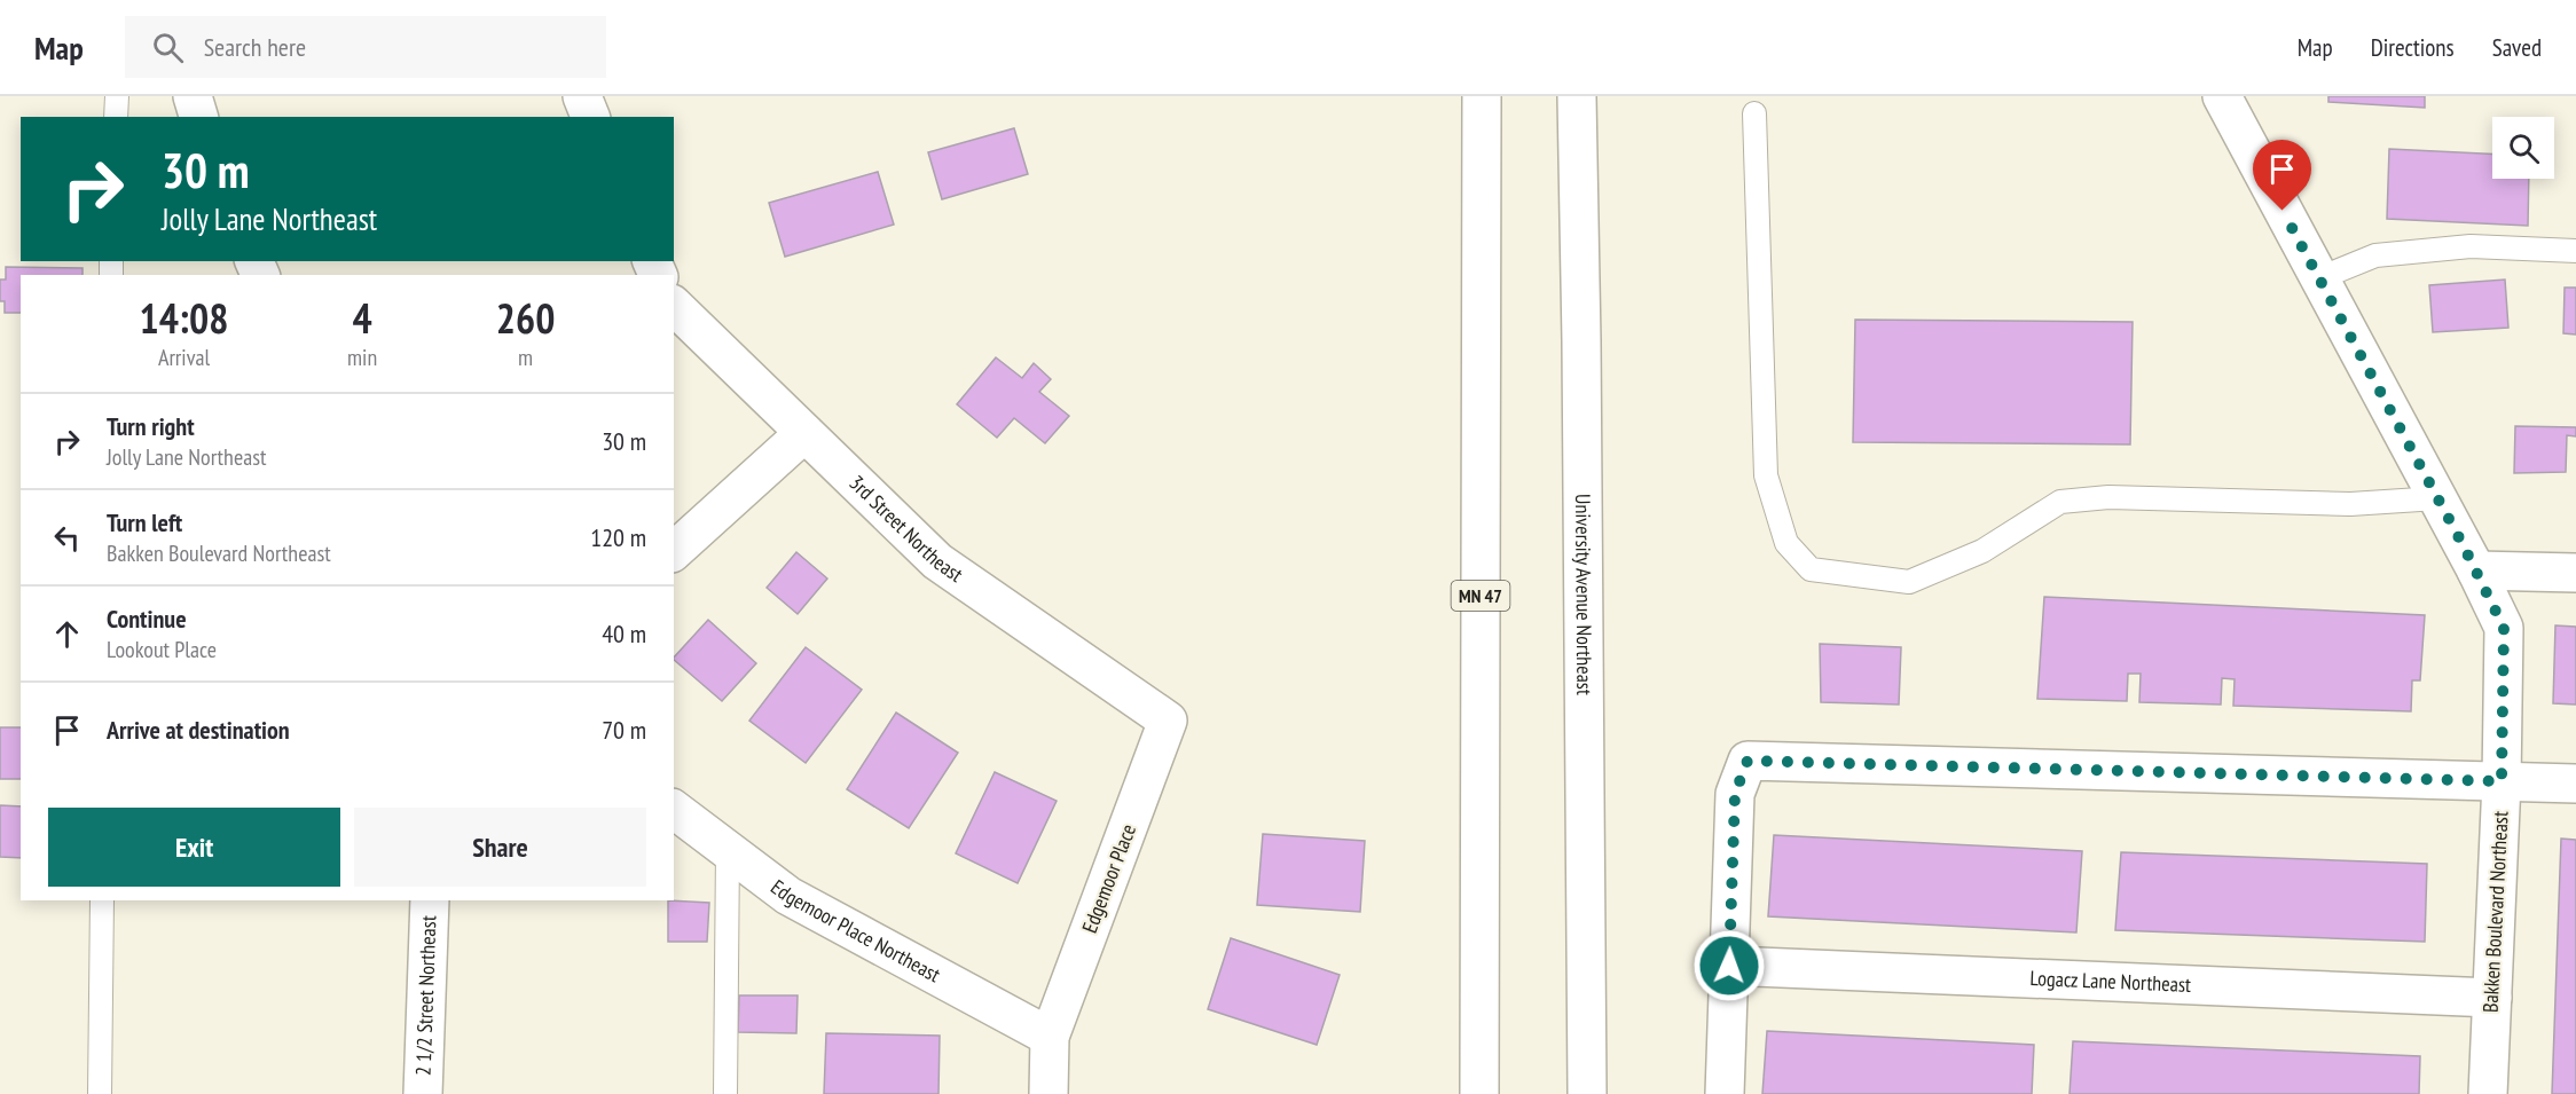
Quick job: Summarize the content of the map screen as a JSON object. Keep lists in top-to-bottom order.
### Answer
{
  "streets": {
    "street": [
      "3rd Street Northeast",
      "University Avenue Northeast",
      "MN 47",
      "Edgemoor Place",
      "Bakken Boulevard Northeast",
      "Edgemoor Place Northeast",
      "Logacz Lane Northeast",
      "2 1/2 Street Northeast"
    ]
  },
  "crossings": [
    ["3rd Street Northeast", "Edgemoor Place"],
    ["Edgemoor Place", "Edgemoor Place Northeast"],
    ["Bakken Boulevard Northeast", "Logacz Lane Northeast"]
  ],
  "page": {
    "header": "Map",
    "search": "Search here",
    "nav": ["Map", "Directions", "Saved"],
    "turn": ["30 m", "Jolly Lane Northeast"],
    "eta": [
      "14:08",
      "Arrival",
      "4",
      "min",
      "260",
      "m"
    ],
    "list": [
      {
        "name": "Turn right",
        "note": "Jolly Lane Northeast",
        "value": "30 m"
      },
      {
        "name": "Turn left",
        "note": "Bakken Boulevard Northeast",
        "value": "120 m"
      },
      {
        "name": "Continue",
        "note": "Lookout Place",
        "value": "40 m"
      },
      {
        "name": "Arrive at destination",
        "value": "70 m"
      }
    ],
    "buttons": ["Exit", "Share"]
  }
}
